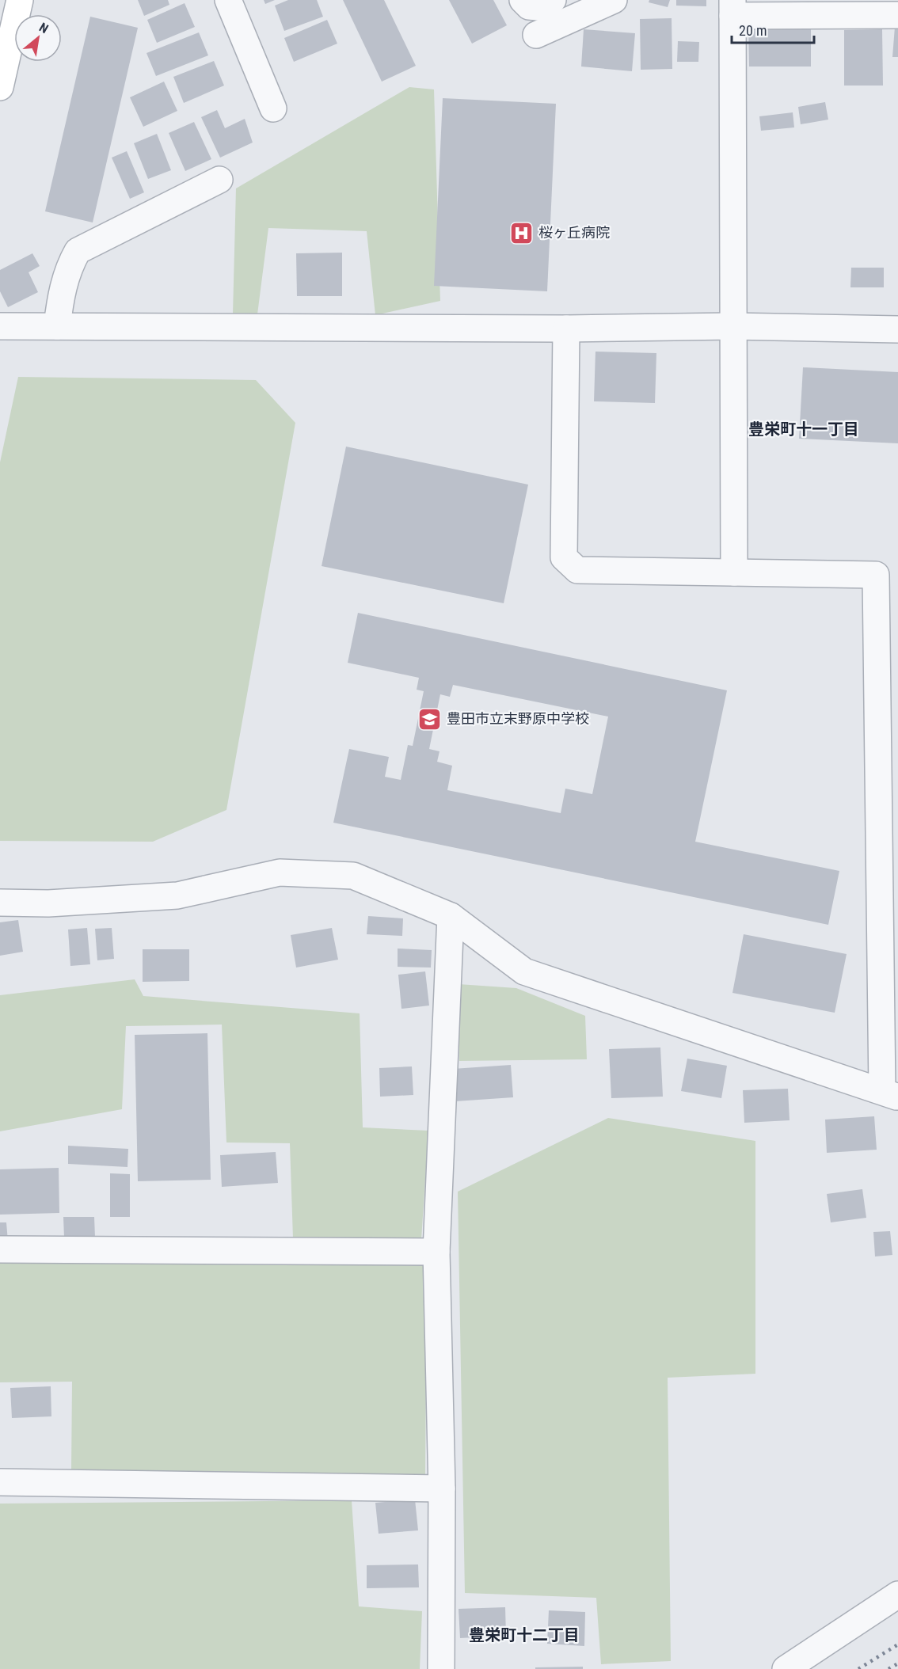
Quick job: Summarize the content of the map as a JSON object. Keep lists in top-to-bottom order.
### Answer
{
  "districts": ["豊栄町十一丁目", "豊栄町十二丁目"],
  "places": {
    "hospital": ["桜ヶ丘病院"],
    "school or university": ["豊田市立末野原中学校"]
  },
  "scale_bar": "20 m",
  "north": "top right"
}
